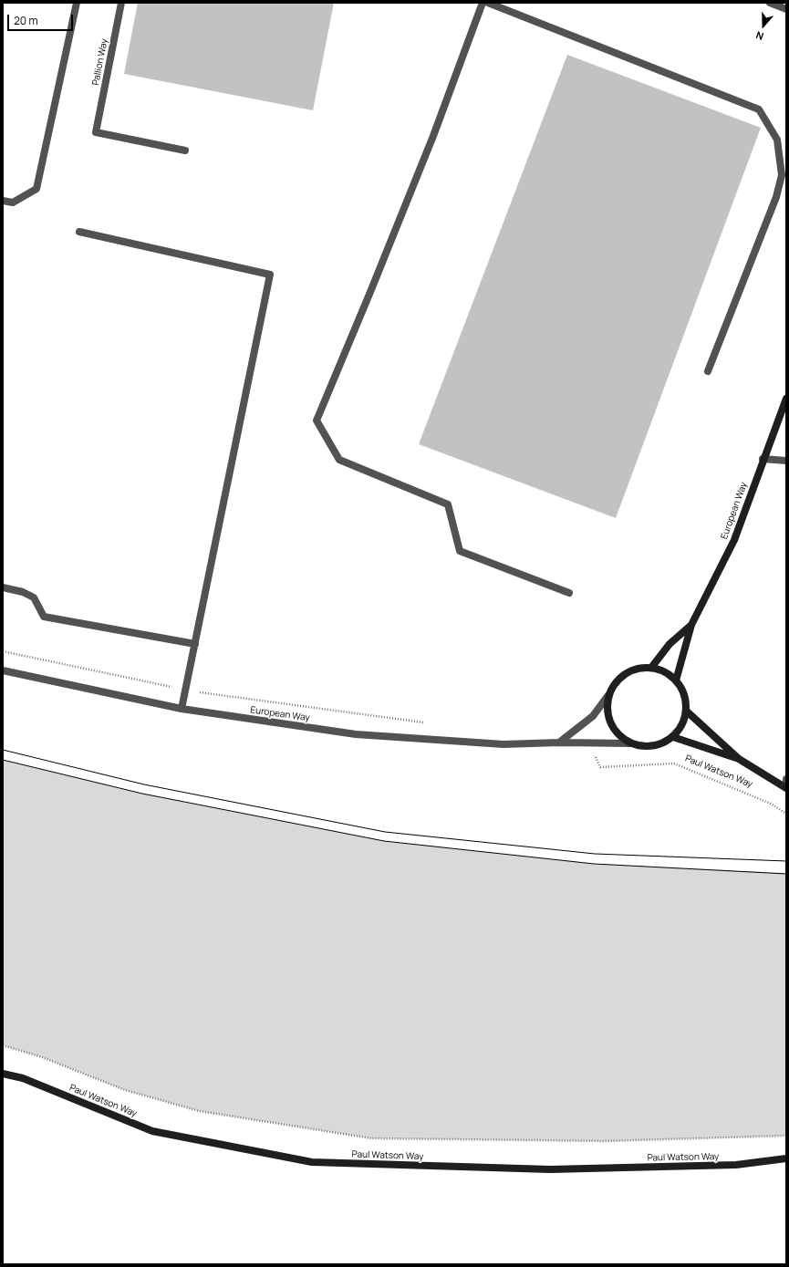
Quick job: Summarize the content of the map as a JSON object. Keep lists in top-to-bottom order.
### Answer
{
  "streets": {
    "main road": ["European Way", "Paul Watson Way"],
    "street": ["Pallion Way"]
  },
  "crossings": [
    ["European Way", "Paul Watson Way"]
  ],
  "scale_bar": "20 m",
  "north": "bottom"
}
